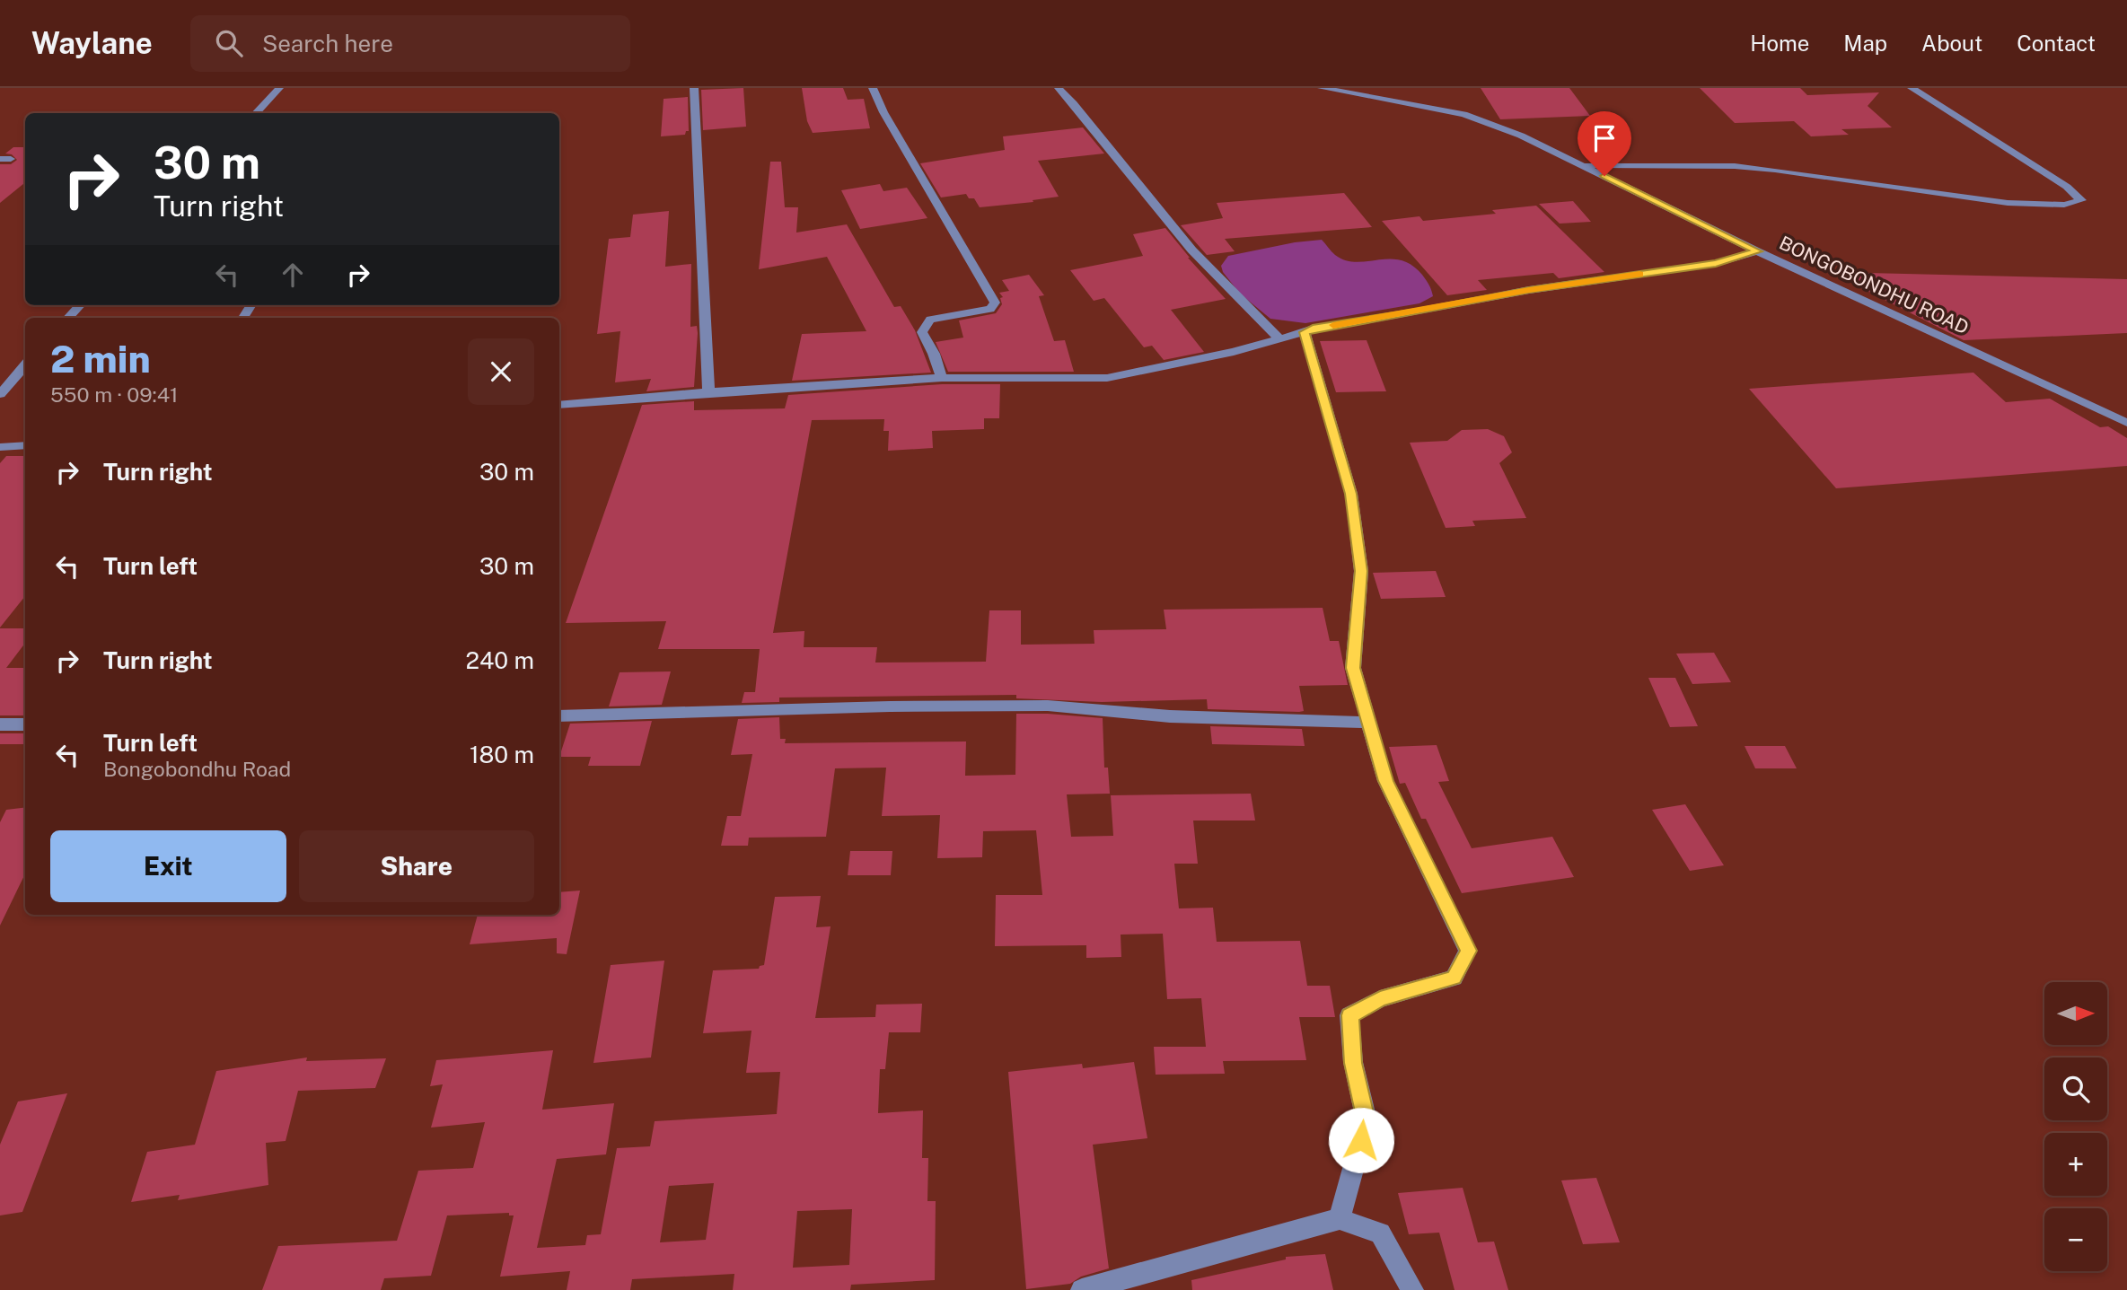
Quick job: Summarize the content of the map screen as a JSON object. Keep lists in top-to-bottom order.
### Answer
{
  "streets": {
    "street": ["BONGOBONDHU ROAD"]
  },
  "north": "right",
  "page": {
    "header": "Waylane",
    "search": "Search here",
    "nav": [
      "Home",
      "Map",
      "About",
      "Contact"
    ],
    "turn": ["30 m", "Turn right"],
    "heading": ["2 min", "550 m · 09:41"],
    "list": [
      {
        "name": "Turn right",
        "value": "30 m"
      },
      {
        "name": "Turn left",
        "value": "30 m"
      },
      {
        "name": "Turn right",
        "value": "240 m"
      },
      {
        "name": "Turn left",
        "note": "Bongobondhu Road",
        "value": "180 m"
      }
    ],
    "buttons": ["Exit", "Share"],
    "map_buttons": ["+", "−"]
  }
}
